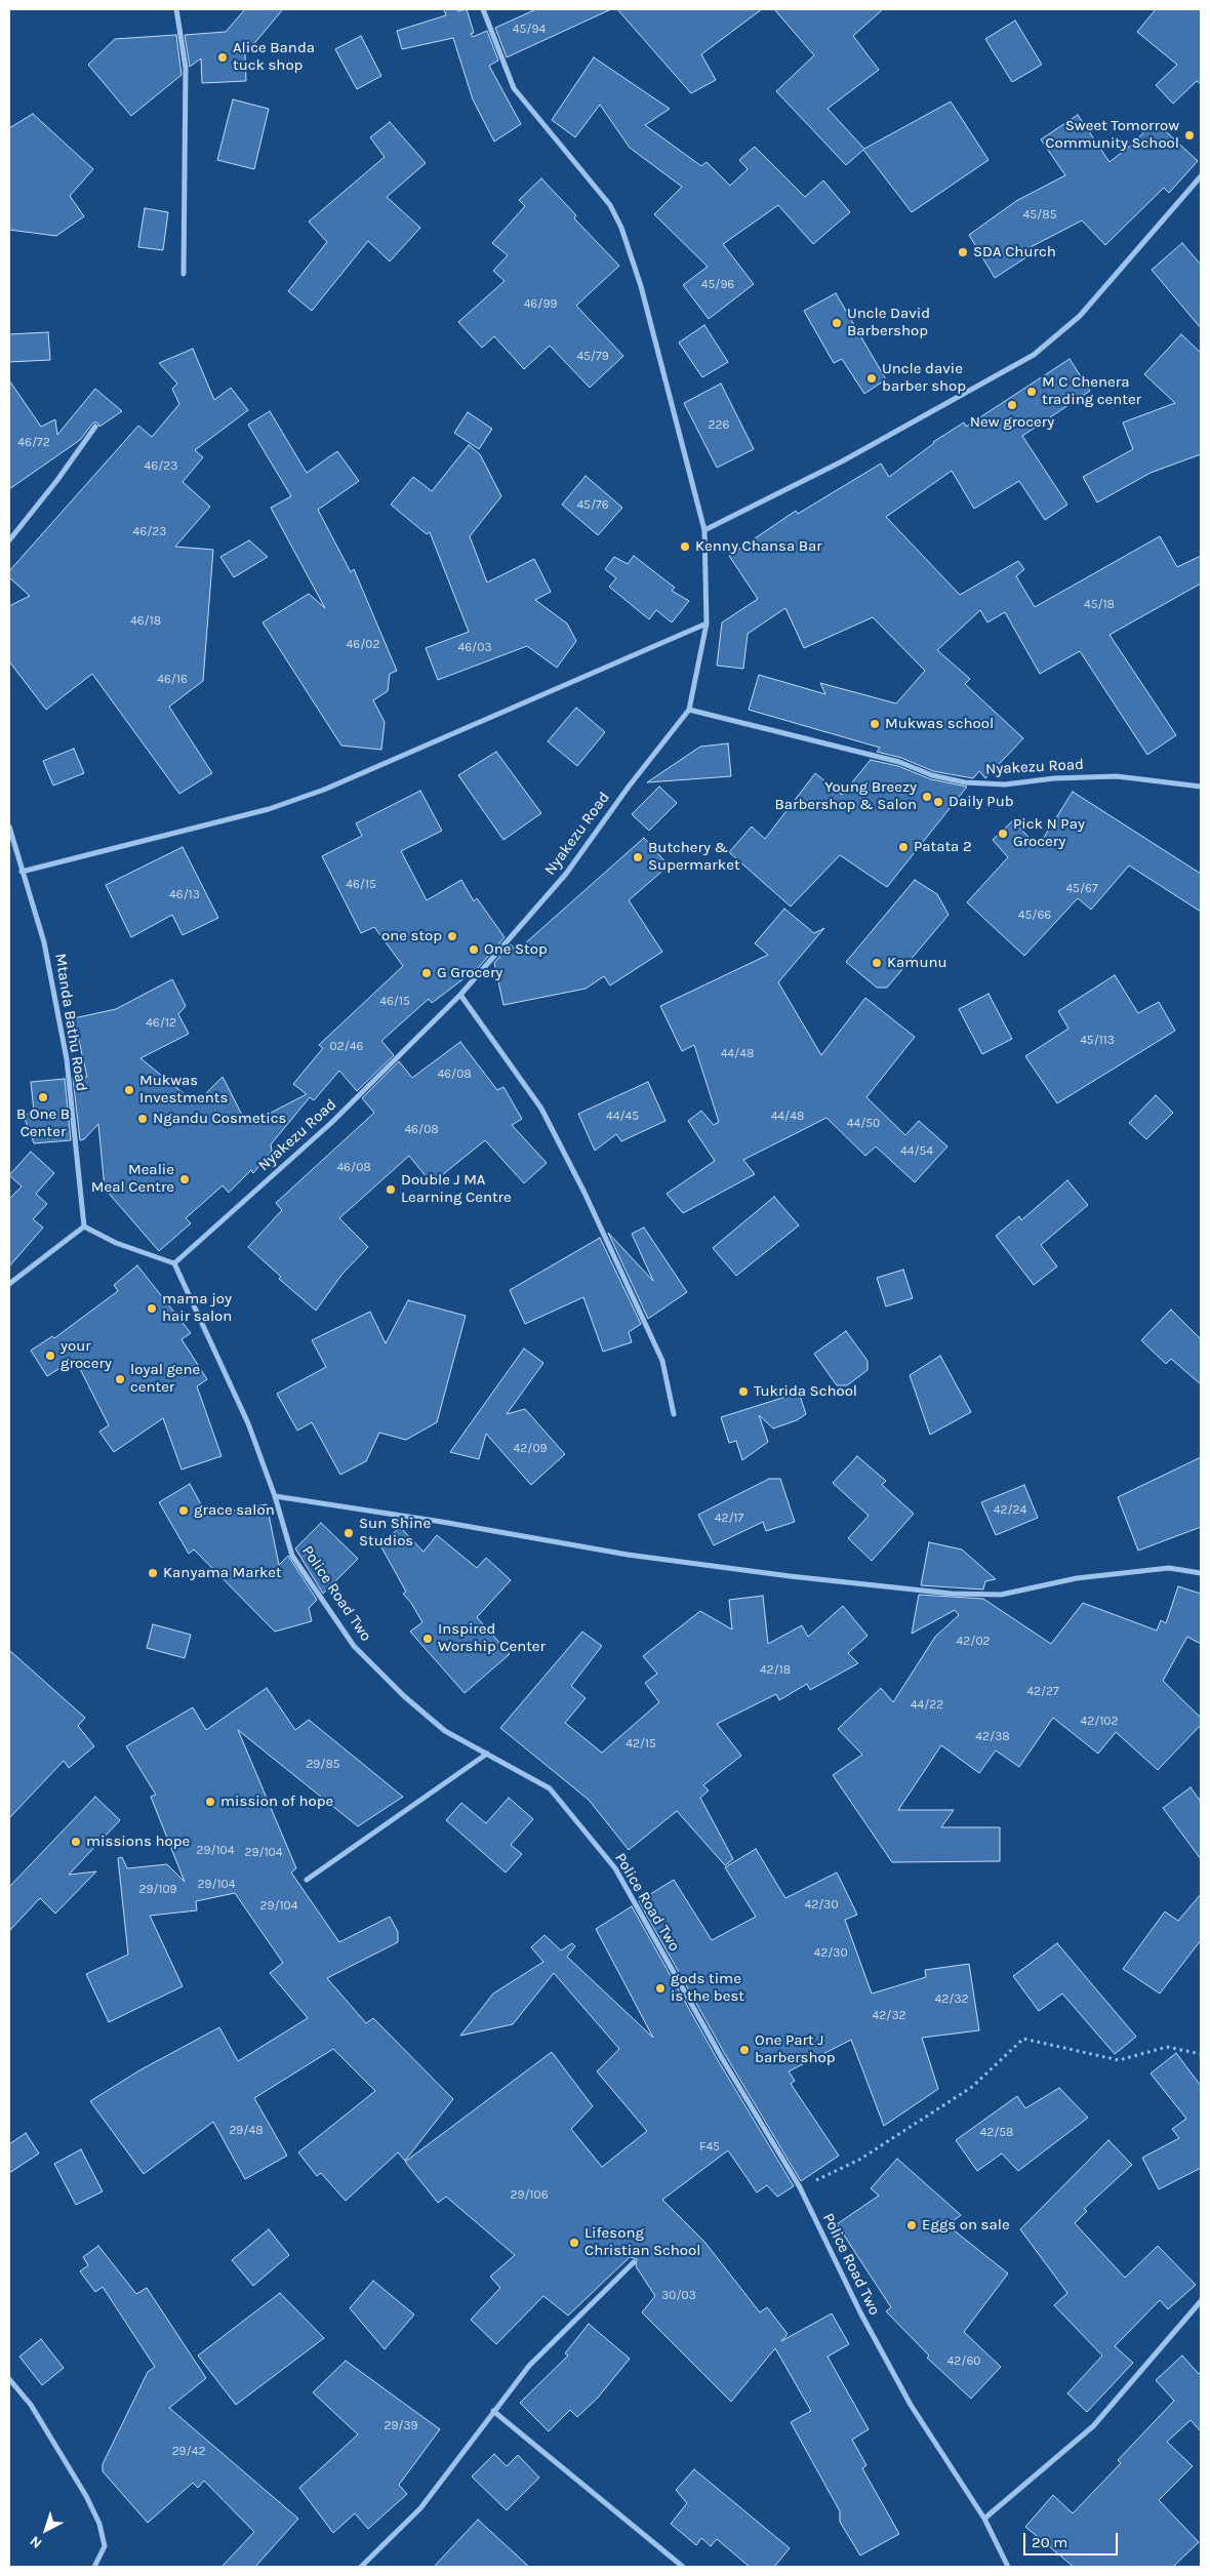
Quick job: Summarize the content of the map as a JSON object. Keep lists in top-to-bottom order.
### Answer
{
  "streets": {
    "street": ["Nyakezu Road", "Mtanda Bathu Road", "Police Road Two"]
  },
  "crossings": [
    ["Nyakezu Road", "Police Road Two"]
  ],
  "places": [
    "Alice Banda tuck shop",
    "Sweet Tomorrow Community School",
    "SDA Church",
    "Uncle David Barbershop",
    "Uncle davie barber shop",
    "M C Chenera trading center",
    "New grocery",
    "Kenny Chansa Bar",
    "Mukwas school",
    "Young Breezy Barbershop & Salon",
    "Daily Pub",
    "Pick N Pay Grocery",
    "Patata 2",
    "Butchery & Supermarket",
    "one stop",
    "One Stop",
    "Kamunu",
    "G Grocery",
    "Mukwas Investments",
    "B One B Center",
    "Ngandu Cosmetics",
    "Mealie Meal Centre",
    "Double J MA Learning Centre",
    "mama joy hair salon",
    "your grocery",
    "loyal gene center",
    "Tukrida School",
    "grace salon",
    "Sun Shine Studios",
    "Kanyama Market",
    "Inspired Worship Center",
    "mission of hope",
    "missions hope",
    "gods time is the best",
    "One Part J barbershop",
    "Eggs on sale",
    "Lifesong Christian School"
  ],
  "house_numbers": [
    "45/94",
    "45/85",
    "45/96",
    "46/99",
    "45/79",
    "226",
    "46/72",
    "46/23",
    "45/76",
    "46/23",
    "45/18",
    "46/18",
    "46/02",
    "46/03",
    "46/16",
    "46/15",
    "45/67",
    "46/13",
    "45/66",
    "46/15",
    "46/12",
    "45/113",
    "02/46",
    "44/48",
    "46/08",
    "44/45",
    "44/48",
    "44/50",
    "46/08",
    "44/54",
    "46/08",
    "42/09",
    "42/24",
    "42/17",
    "42/02",
    "42/18",
    "42/27",
    "44/22",
    "42/102",
    "42/38",
    "42/15",
    "29/85",
    "29/104",
    "29/104",
    "29/104",
    "29/109",
    "42/30",
    "29/104",
    "42/30",
    "42/32",
    "42/32",
    "29/48",
    "42/58",
    "F45",
    "29/106",
    "30/03",
    "42/60",
    "29/39",
    "29/42"
  ],
  "scale_bar": "20 m",
  "north": "bottom left"
}
